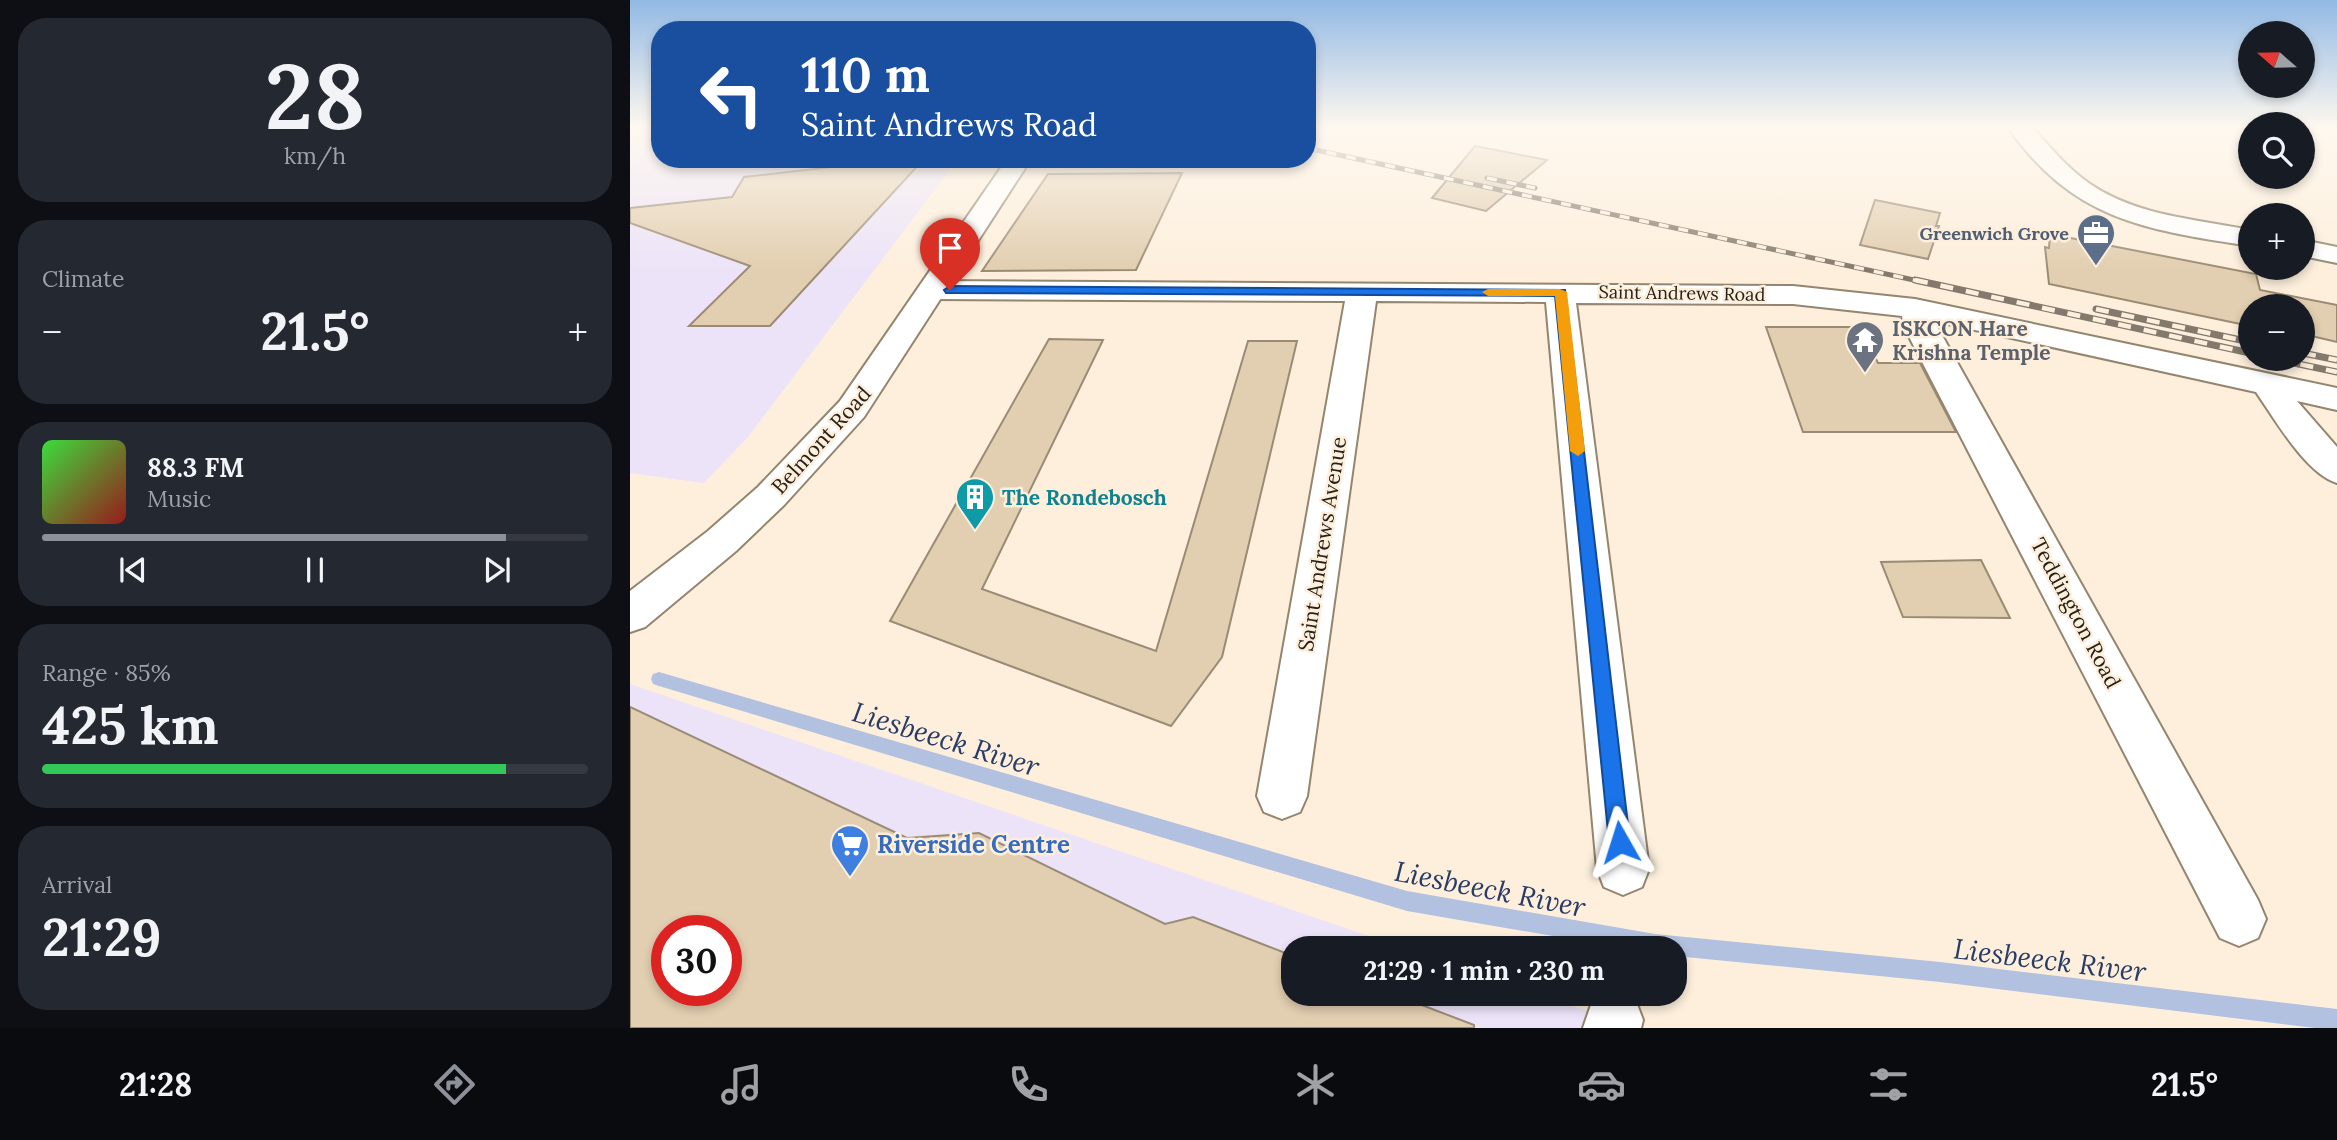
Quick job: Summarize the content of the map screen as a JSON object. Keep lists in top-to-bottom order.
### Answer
{
  "streets": {
    "street": [
      "Saint Andrews Road",
      "Belmont Road",
      "Saint Andrews Avenue",
      "Teddington Road"
    ]
  },
  "crossings": [
    ["Saint Andrews Road", "Belmont Road"],
    ["Saint Andrews Road", "Saint Andrews Avenue"],
    ["Saint Andrews Road", "Teddington Road"]
  ],
  "water": ["Liesbeeck River"],
  "places": {
    "office": ["Greenwich Grove"],
    "temple": ["ISKCON Hare Krishna Temple"],
    "building": ["The Rondebosch"],
    "supermarket": ["Riverside Centre"]
  },
  "north": "left",
  "page": {
    "tile": [
      ["28", "km/h"],
      "Climate",
      ["Range · 85%", "425 km"],
      ["Arrival", "21:29"]
    ],
    "map_buttons": ["+", "−"],
    "turn": ["110 m", "Saint Andrews Road"],
    "heat": ["−", "21.5°", "+"],
    "song": ["88.3 FM", "Music"],
    "limit": "30",
    "trip": "21:29 · 1 min · 230 m",
    "tabs": ["21:28", "21.5°"]
  }
}
